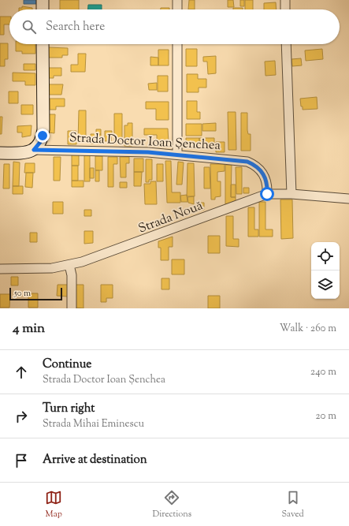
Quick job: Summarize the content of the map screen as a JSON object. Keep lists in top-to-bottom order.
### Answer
{
  "streets": {
    "main road": ["Strada Doctor Ioan Șenchea"],
    "street": ["Strada Nouă"]
  },
  "crossings": [
    ["Strada Doctor Ioan Șenchea", "Strada Nouă"]
  ],
  "scale_bar": "50 m",
  "page": {
    "search": "Search here",
    "scale": "50 m",
    "heading": ["4 min", "Walk · 260 m"],
    "list": [
      ["Continue", "Strada Doctor Ioan Șenchea", "240 m"],
      ["Turn right", "Strada Mihai Eminescu", "20 m"],
      "Arrive at destination"
    ],
    "nav": ["Map", "Directions", "Saved"]
  }
}
